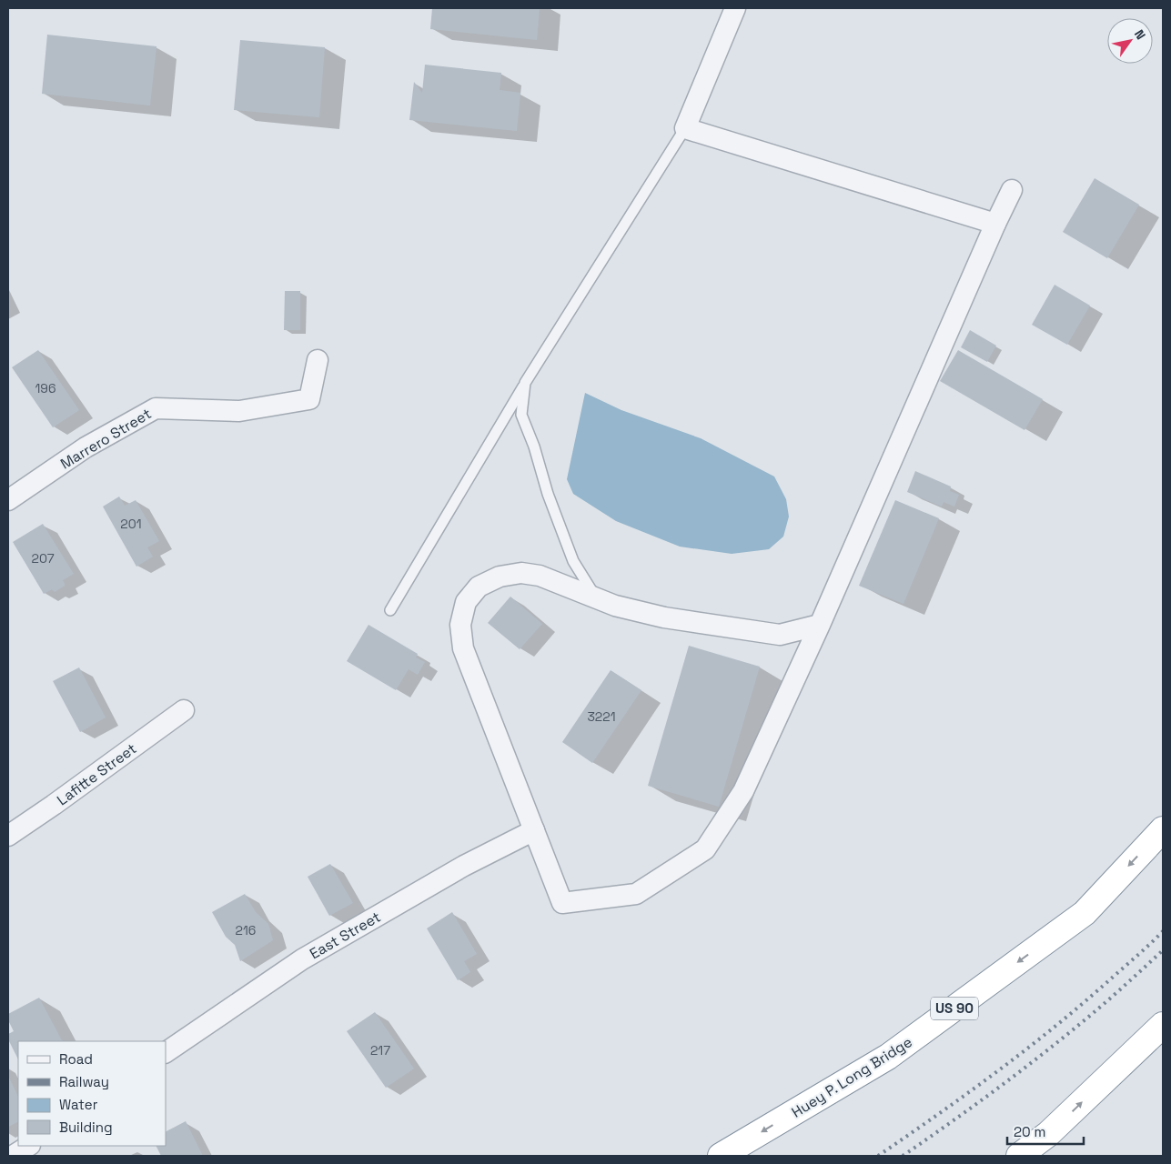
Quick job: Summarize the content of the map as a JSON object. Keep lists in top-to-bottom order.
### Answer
{
  "streets": {
    "highway": ["US 90", "Huey P. Long Bridge"],
    "street": ["Marrero Street", "Lafitte Street", "East Street"]
  },
  "house_numbers": [
    "196",
    "201",
    "207",
    "3221",
    "216",
    "217"
  ],
  "legend": [
    "Road",
    "Railway",
    "Water",
    "Building"
  ],
  "scale_bar": "20 m",
  "north": "top right"
}
